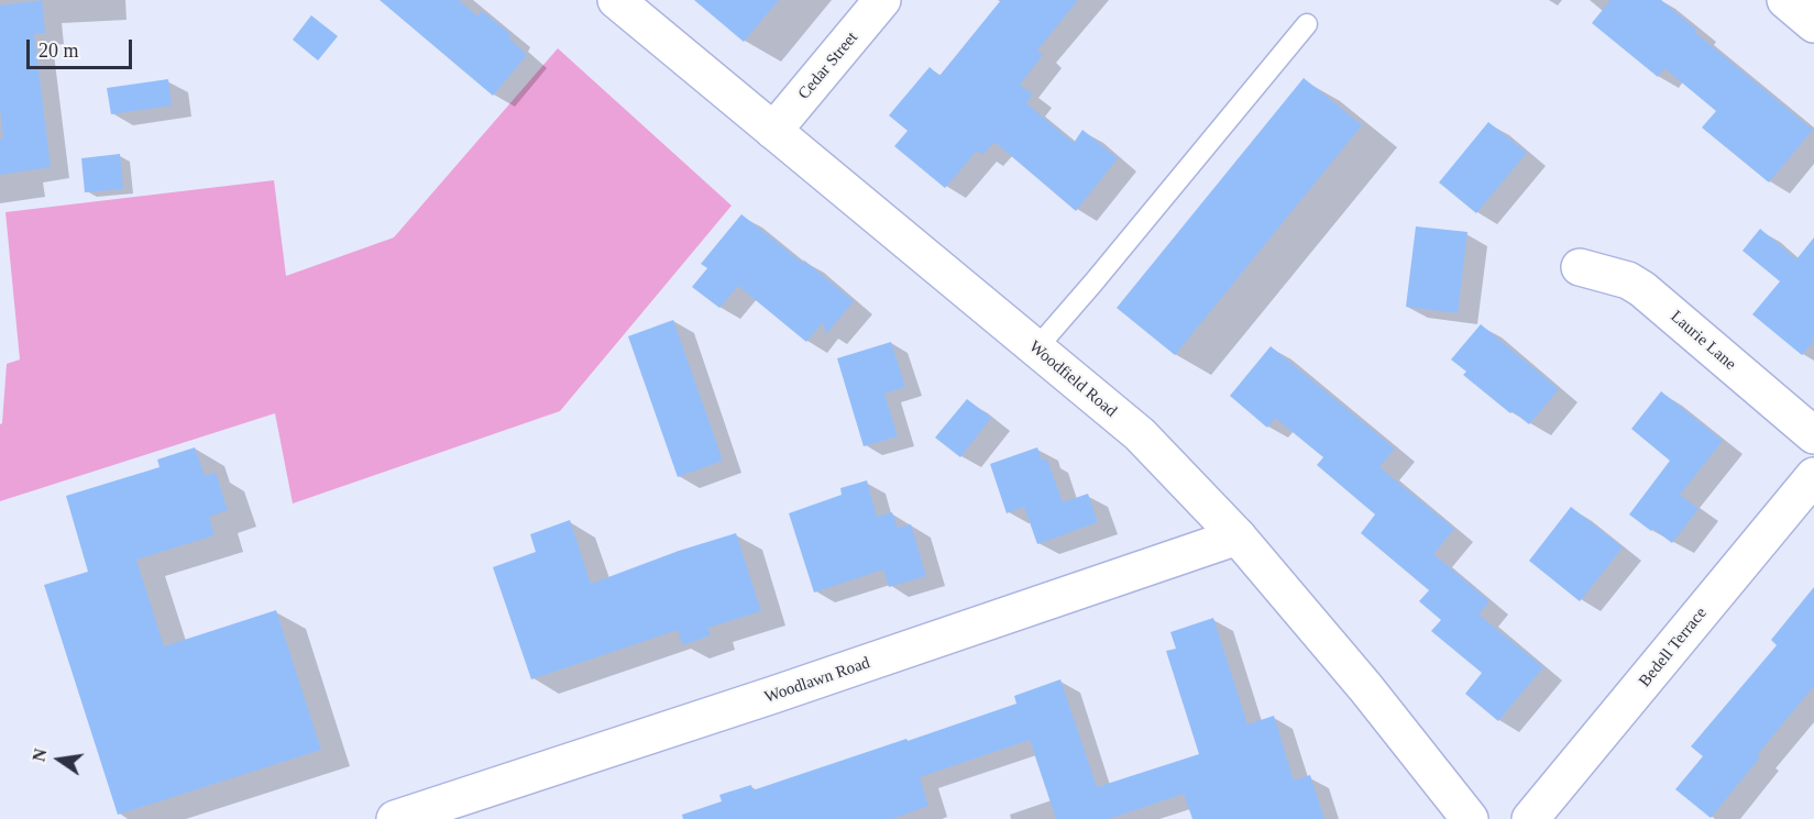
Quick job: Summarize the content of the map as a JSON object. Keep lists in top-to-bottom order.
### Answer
{
  "streets": {
    "street": [
      "Cedar Street",
      "Laurie Lane",
      "Woodfield Road",
      "Bedell Terrace",
      "Woodlawn Road"
    ]
  },
  "crossings": [
    ["Cedar Street", "Woodfield Road"],
    ["Woodfield Road", "Woodlawn Road"]
  ],
  "scale_bar": "20 m",
  "north": "left"
}
